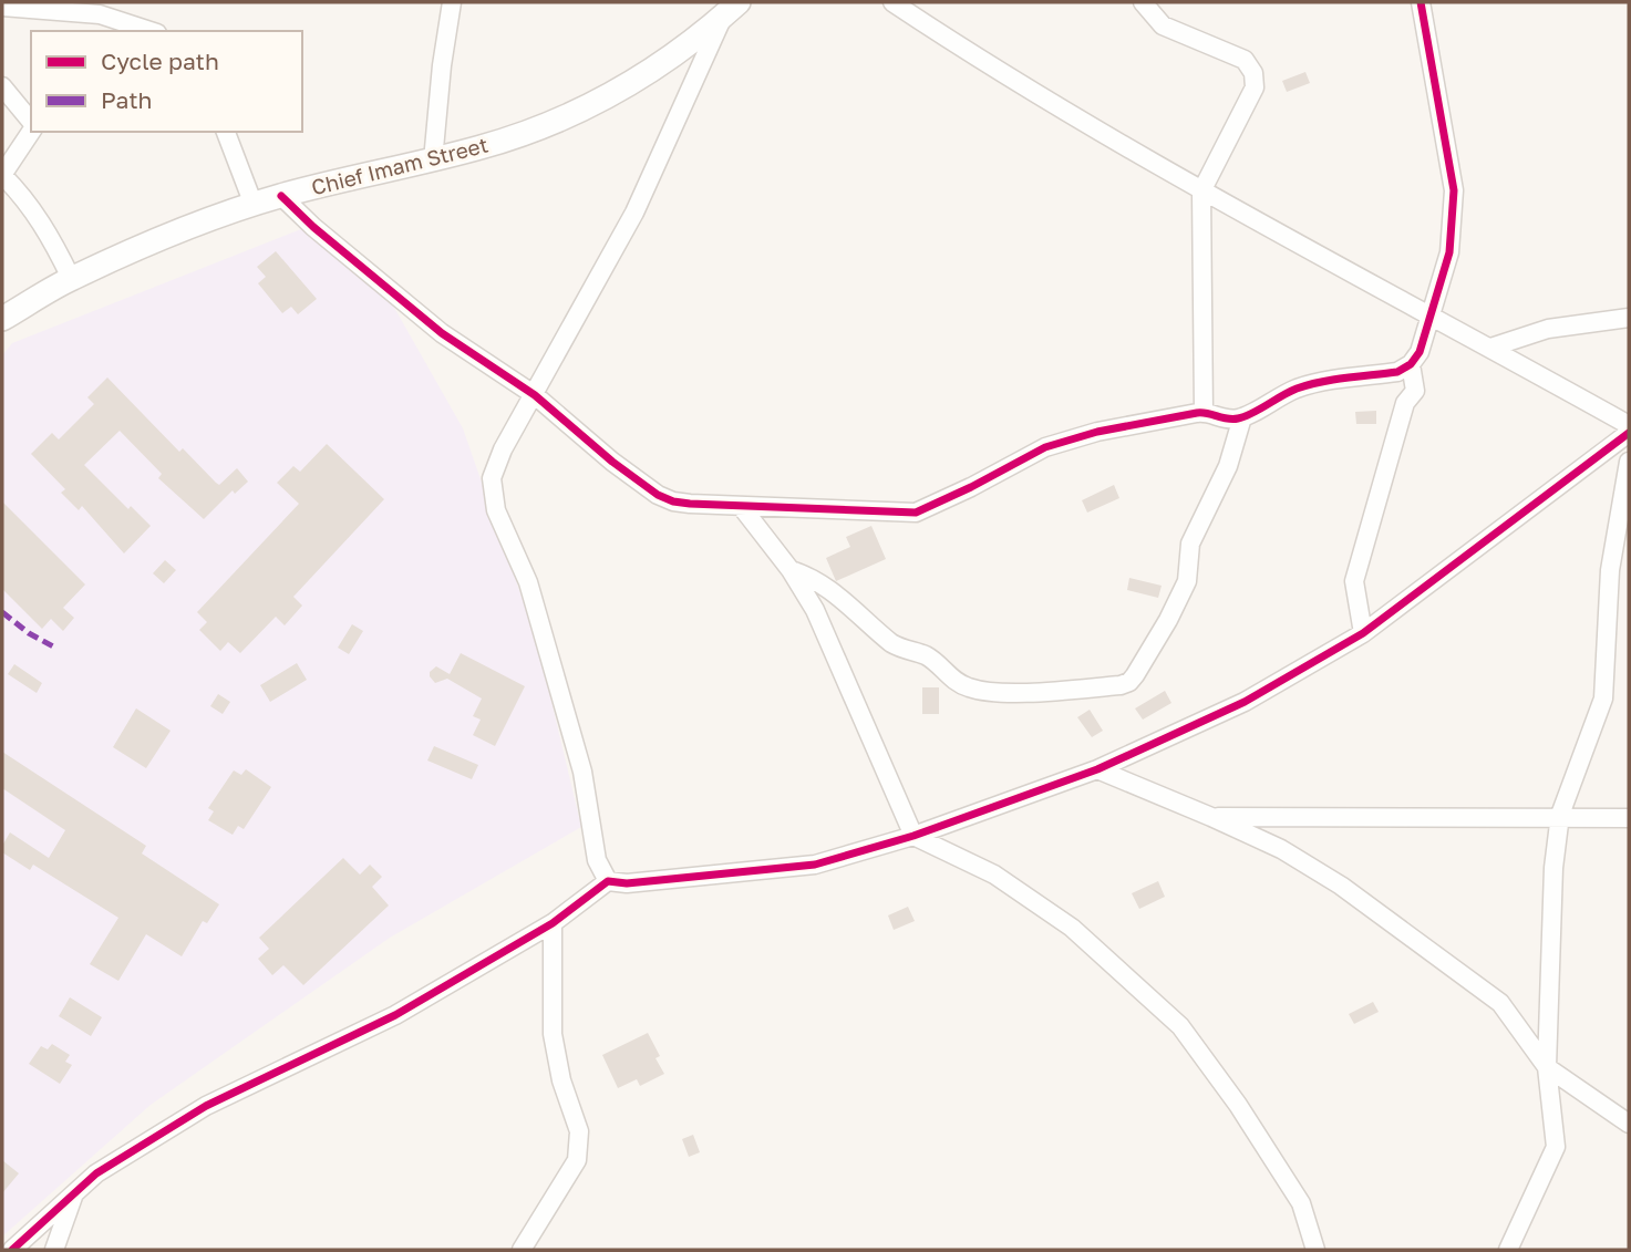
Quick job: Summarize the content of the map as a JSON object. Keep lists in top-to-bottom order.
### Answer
{
  "streets": {
    "street": ["Chief Imam Street"]
  },
  "legend": ["Cycle path", "Path"]
}
